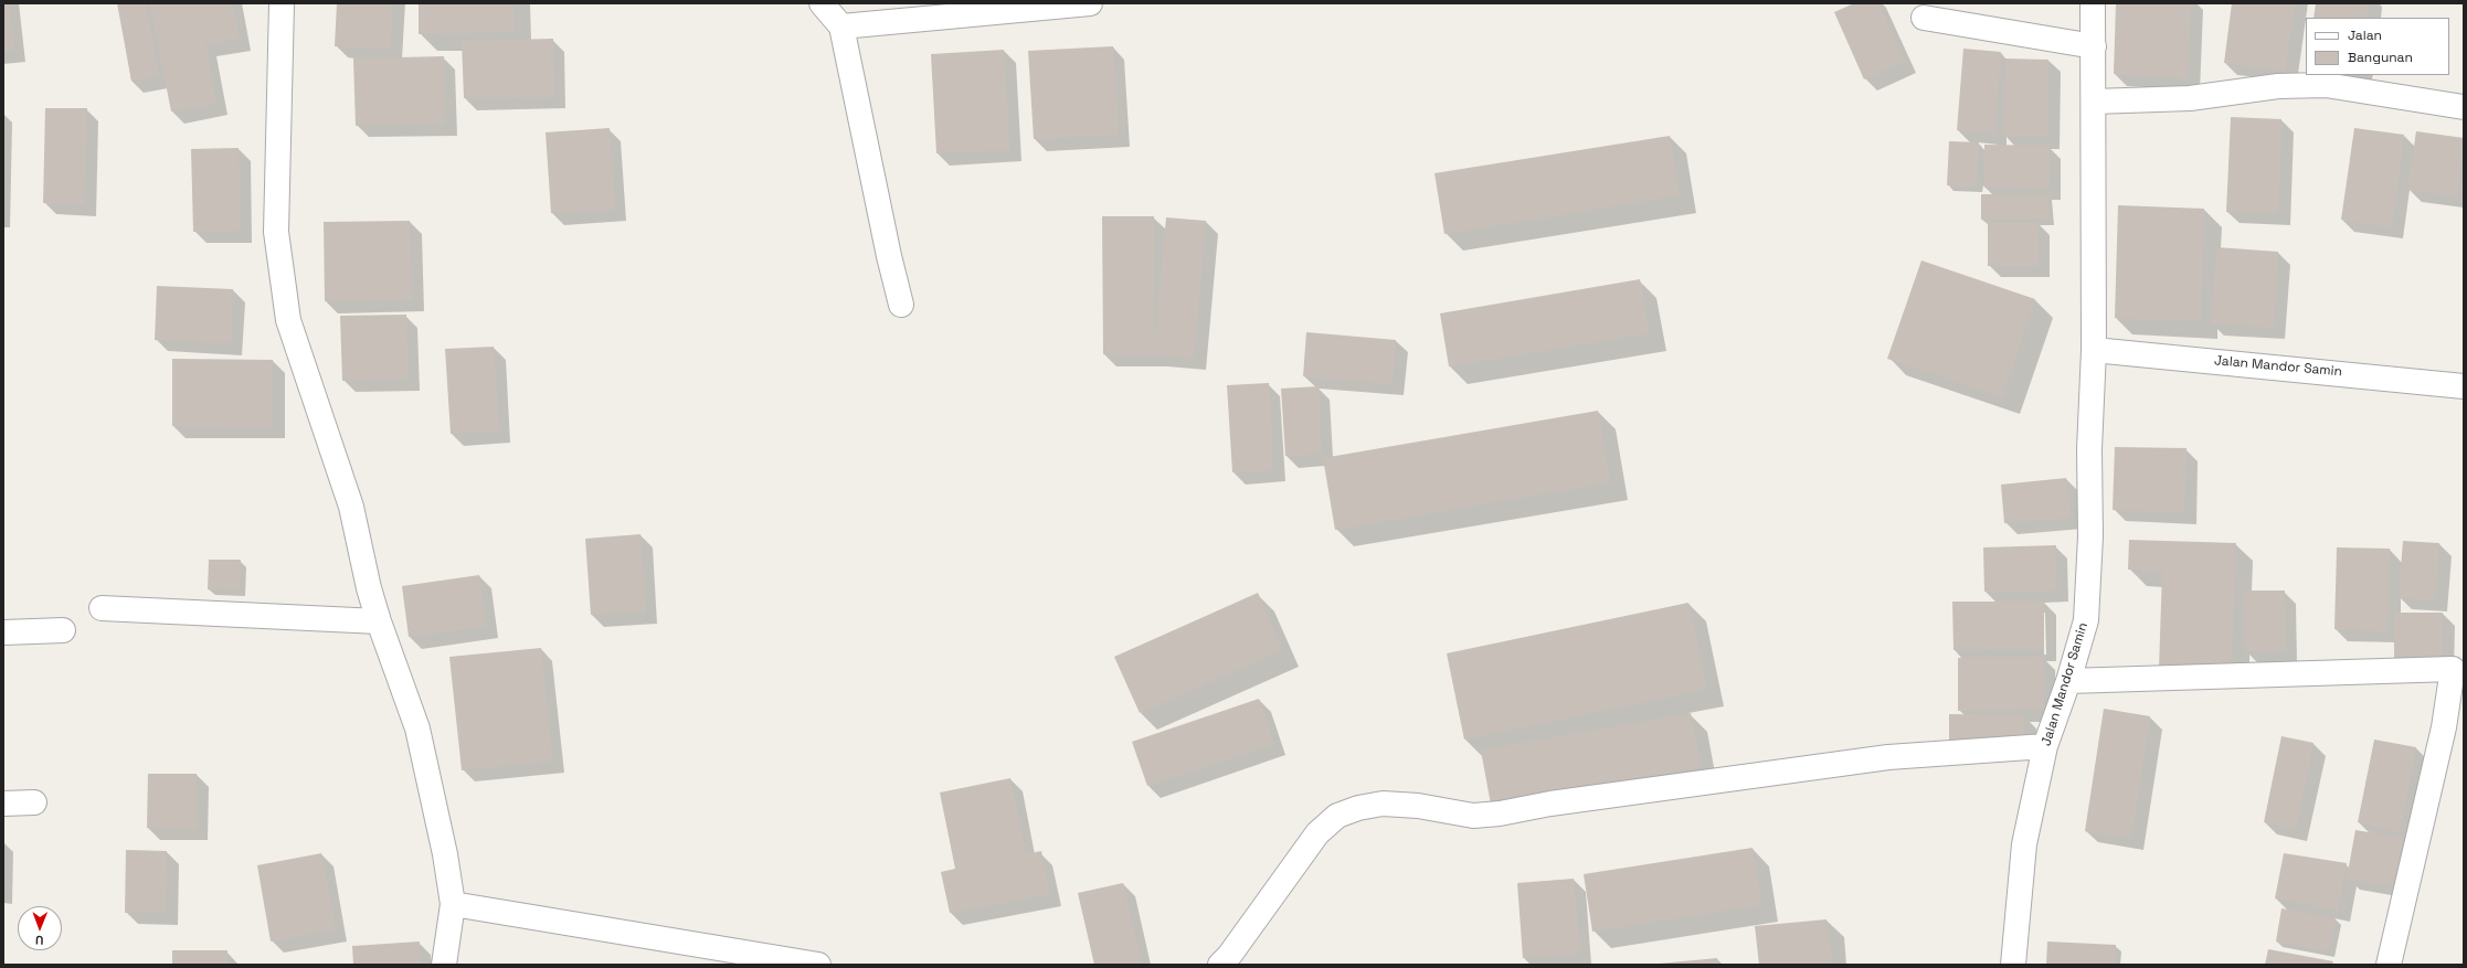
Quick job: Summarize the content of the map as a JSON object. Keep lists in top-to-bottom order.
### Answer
{
  "streets": {
    "street": ["Jalan Mandor Samin"]
  },
  "legend": ["Jalan", "Bangunan"],
  "north": "bottom"
}
